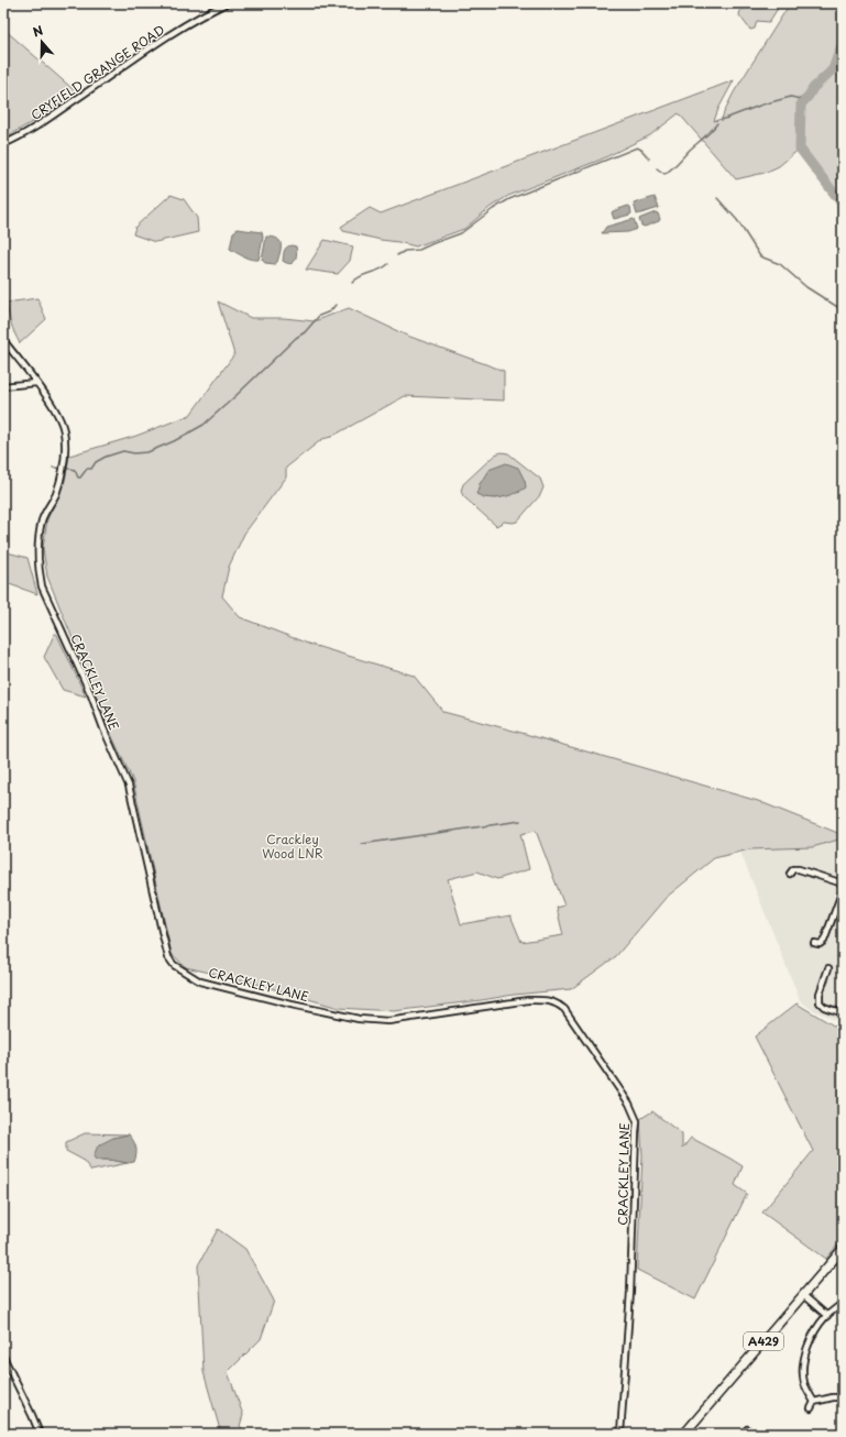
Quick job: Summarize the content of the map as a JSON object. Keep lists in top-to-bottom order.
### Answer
{
  "streets": {
    "main road": ["A429"],
    "street": ["CRYFIELD GRANGE ROAD", "CRACKLEY LANE"]
  },
  "parks": ["Crackley Wood LNR"],
  "north": "top"
}
